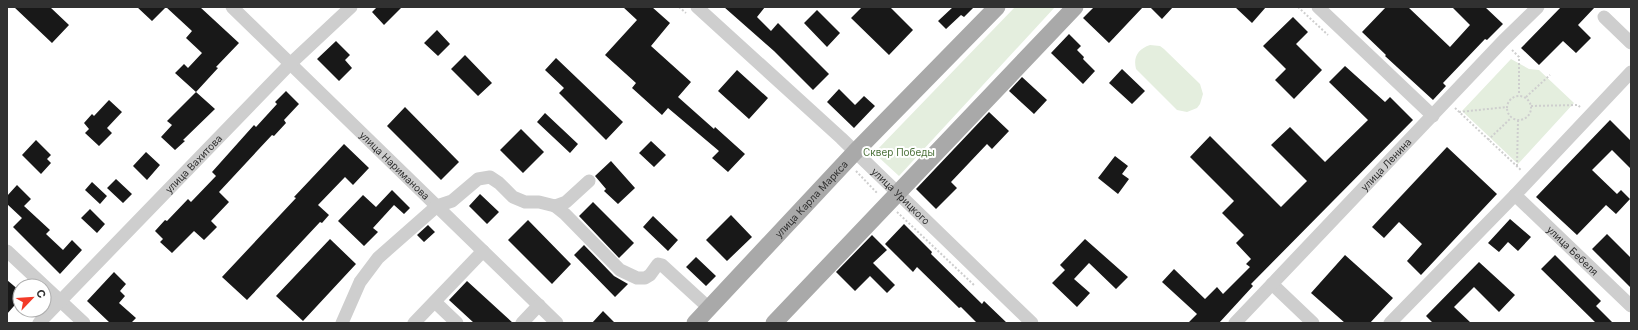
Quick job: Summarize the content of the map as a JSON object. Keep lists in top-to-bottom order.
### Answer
{
  "streets": {
    "main road": ["улица Карла Маркса"],
    "street": [
      "улица Вахитова",
      "улица Нариманова",
      "улица Ленина",
      "улица Урицкого",
      "улица Бебеля"
    ]
  },
  "crossings": [
    ["улица Вахитова", "улица Нариманова"],
    ["улица Урицкого", "улица Карла Маркса"]
  ],
  "parks": ["Сквер Победы"],
  "north": "top right"
}
